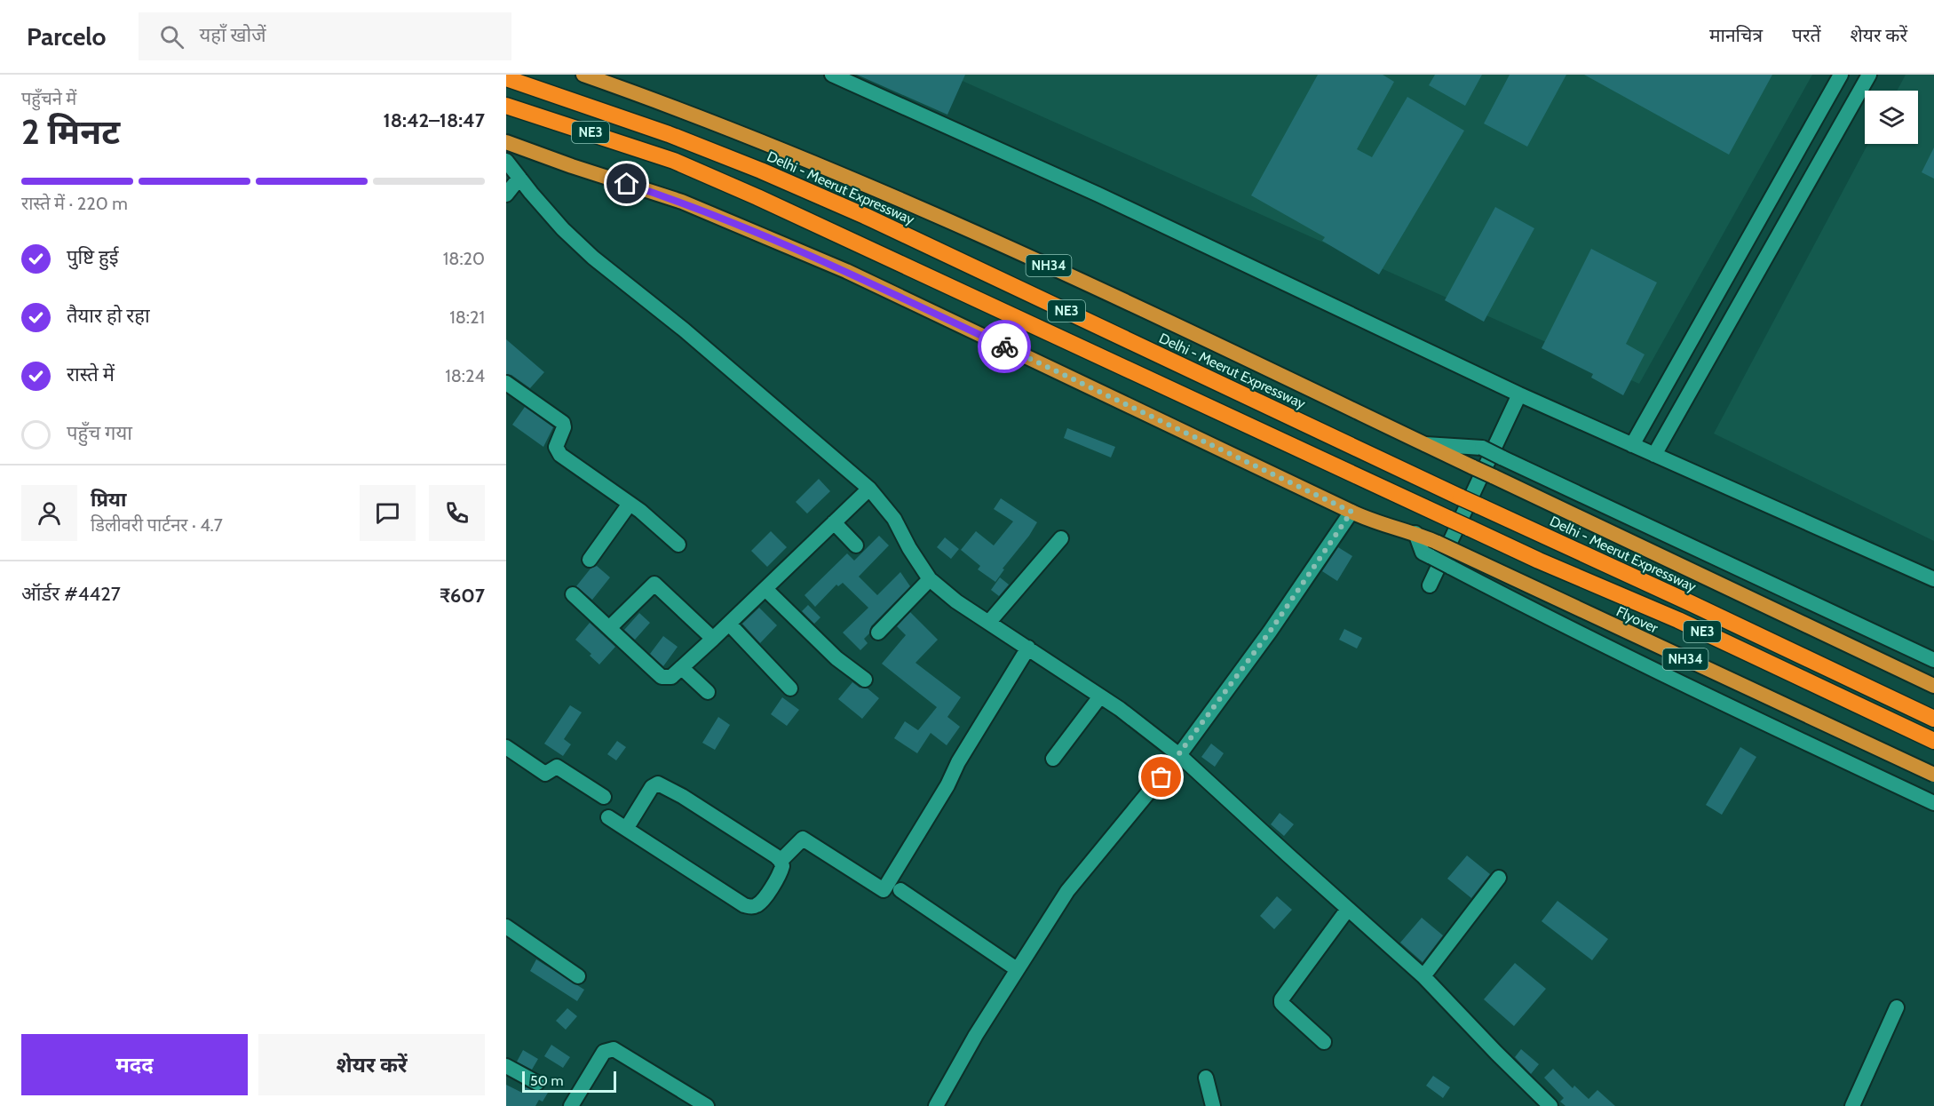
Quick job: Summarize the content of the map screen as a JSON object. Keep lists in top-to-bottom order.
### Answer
{
  "streets": {
    "highway": [
      "NE3",
      "Delhi - Meerut Expressway",
      "NH34",
      "Flyover"
    ]
  },
  "crossings": [
    ["NH34", "Flyover"]
  ],
  "scale_bar": "50 m",
  "page": {
    "header": "Parcelo",
    "search": "यहाँ खोजें",
    "nav": ["मानचित्र", "परतें", "शेयर करें"],
    "heading": ["2 मिनट", "पहुँचने में", "18:42–18:47"],
    "panel": [
      "प्रिया",
      "डिलीवरी पार्टनर · 4.7",
      "ऑर्डर #4427",
      "₹607"
    ],
    "bar": "रास्ते में · 220 m",
    "list": [
      ["पुष्टि हुई", "18:20"],
      ["तैयार हो रहा", "18:21"],
      ["रास्ते में", "18:24"],
      "पहुँच गया"
    ],
    "buttons": ["मदद", "शेयर करें"],
    "scale": "50 m"
  }
}
